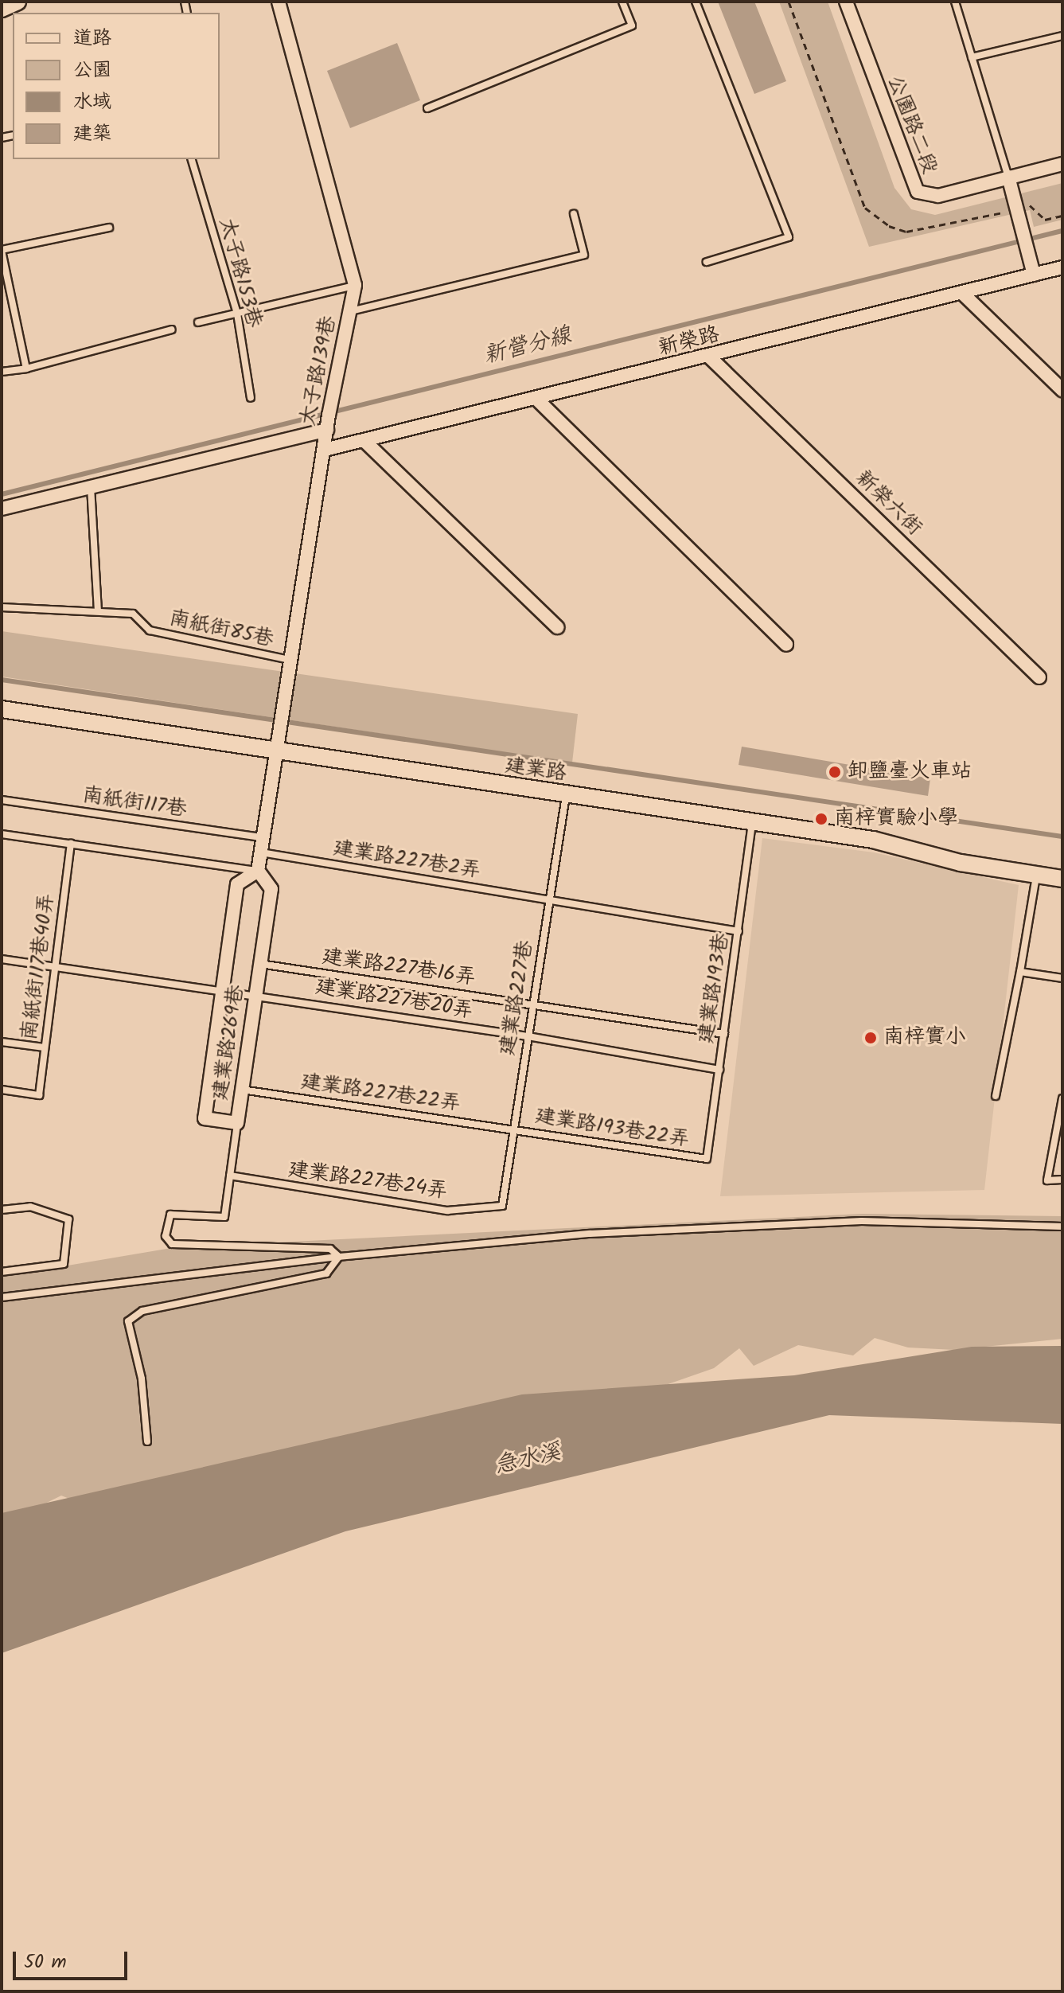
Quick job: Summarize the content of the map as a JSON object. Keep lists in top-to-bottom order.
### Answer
{
  "streets": {
    "street": [
      "公園路二段",
      "新榮路",
      "太子路139巷",
      "新榮六街",
      "建業路",
      "建業路269巷"
    ],
    "lane": [
      "太子路153巷",
      "南紙街85巷",
      "南紙街117巷",
      "建業路227巷2弄",
      "南紙街117巷40弄",
      "建業路227巷16弄",
      "建業路193巷",
      "建業路227巷",
      "建業路227巷20弄",
      "建業路227巷22弄",
      "建業路193巷22弄",
      "建業路227巷24弄"
    ]
  },
  "crossings": [
    ["新榮路", "太子路139巷"],
    ["新榮路", "新榮六街"],
    ["太子路139巷", "南紙街85巷"],
    ["太子路139巷", "建業路"],
    ["建業路", "建業路193巷"],
    ["建業路", "建業路227巷"],
    ["建業路227巷2弄", "建業路193巷"],
    ["建業路227巷2弄", "建業路227巷"],
    ["南紙街117巷40弄", "建業路227巷20弄"],
    ["建業路227巷16弄", "建業路193巷"],
    ["建業路227巷16弄", "建業路227巷"],
    ["建業路227巷16弄", "建業路269巷"],
    ["建業路193巷", "建業路227巷20弄"],
    ["建業路193巷", "建業路193巷22弄"],
    ["建業路227巷", "建業路227巷20弄"],
    ["建業路227巷", "建業路227巷22弄"],
    ["建業路227巷", "建業路193巷22弄"],
    ["建業路227巷", "建業路227巷24弄"],
    ["建業路227巷20弄", "建業路269巷"],
    ["建業路269巷", "建業路227巷22弄"],
    ["建業路227巷22弄", "建業路193巷22弄"]
  ],
  "water": ["新營分線", "急水溪"],
  "places": ["卸鹽臺火車站", "南梓實驗小學", "南梓實小"],
  "legend": [
    "道路",
    "公園",
    "水域",
    "建築"
  ],
  "scale_bar": "50 m"
}
